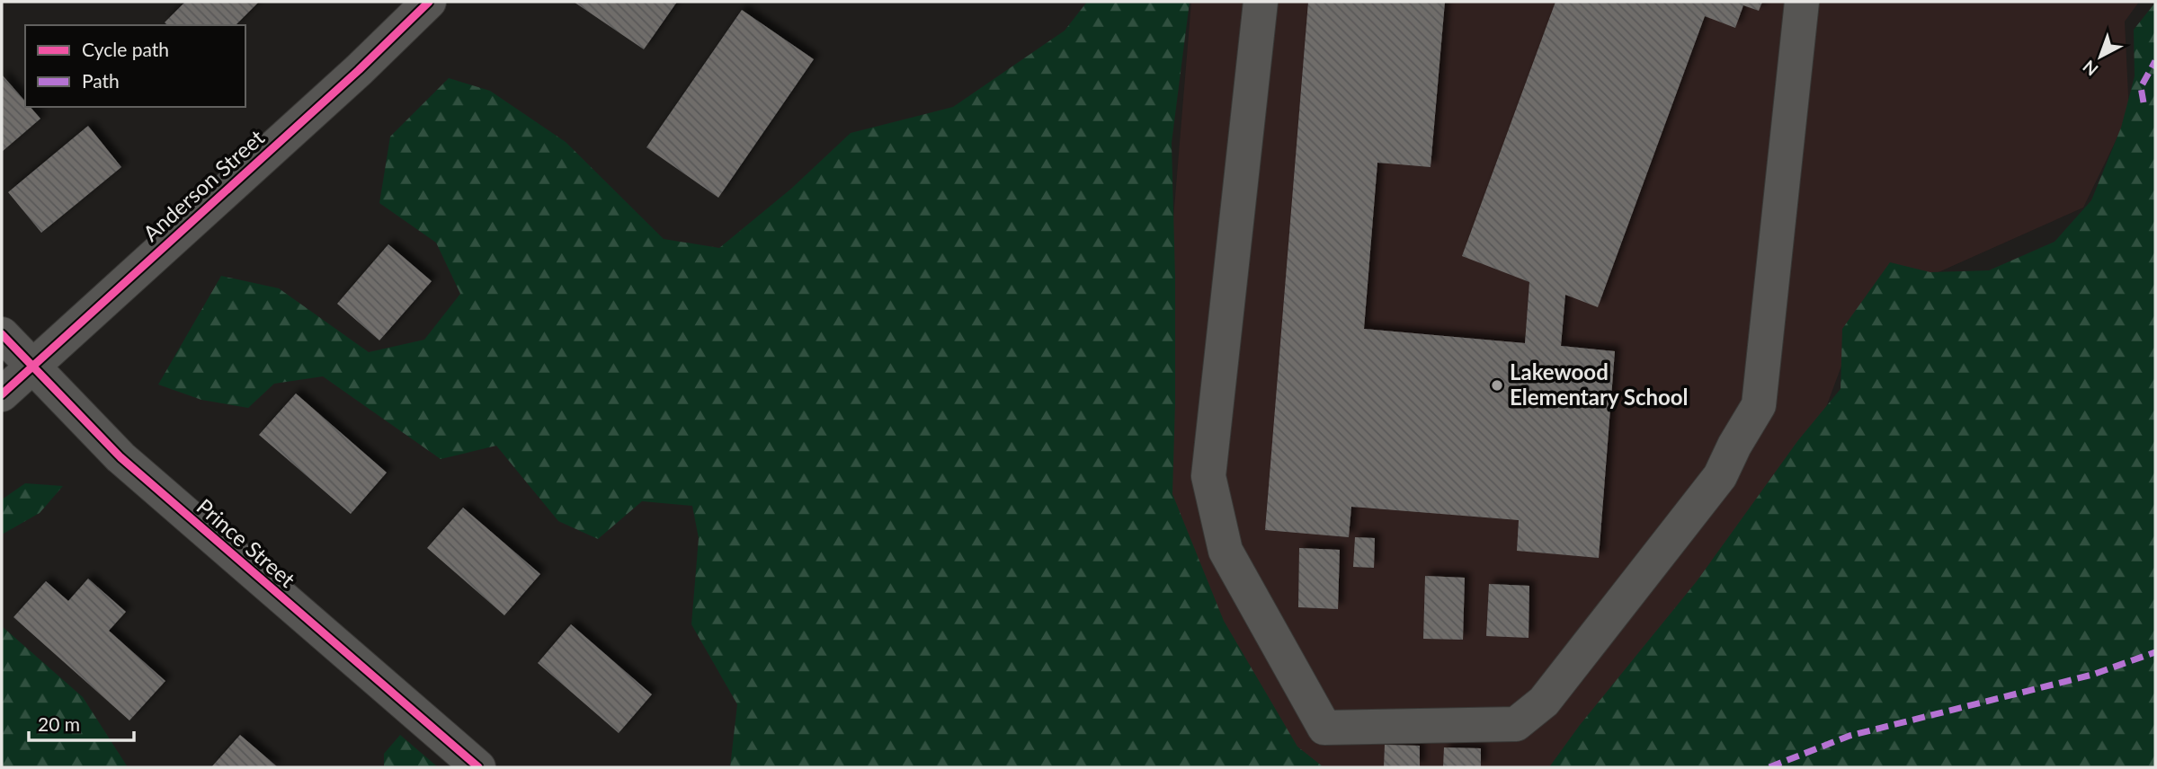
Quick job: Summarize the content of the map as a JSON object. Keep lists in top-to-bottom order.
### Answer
{
  "streets": {
    "street": ["Anderson Street", "Prince Street"]
  },
  "crossings": [
    ["Anderson Street", "Prince Street"]
  ],
  "places": ["Lakewood Elementary School"],
  "legend": ["Cycle path", "Path"],
  "scale_bar": "20 m",
  "north": "bottom left"
}
